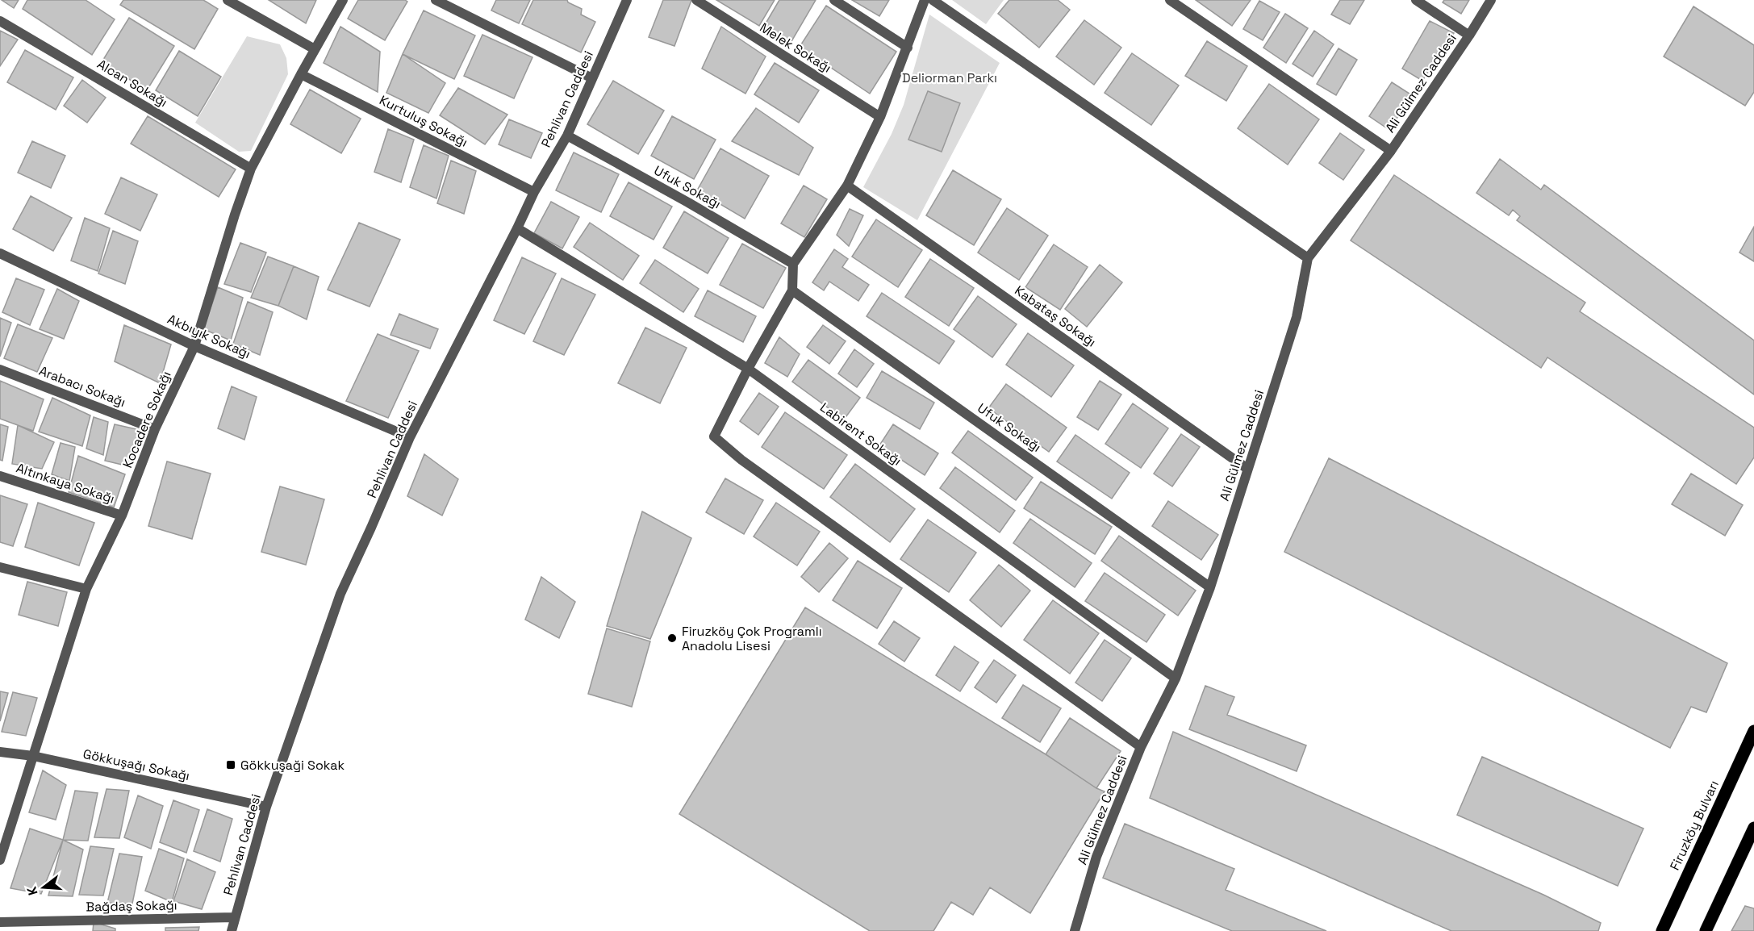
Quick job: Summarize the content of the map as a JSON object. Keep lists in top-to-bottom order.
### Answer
{
  "streets": {
    "main road": ["Firuzköy Bulvarı"],
    "street": [
      "Melek Sokağı",
      "Alcan Sokağı",
      "Ali Gülmez Caddesi",
      "Pehlivan Caddesi",
      "Kurtuluş Sokağı",
      "Ufuk Sokağı",
      "Kabataş Sokağı",
      "Akbıyık Sokağı",
      "Arabacı Sokağı",
      "Kocadere Sokağı",
      "Labirent Sokağı",
      "Altınkaya Sokağı",
      "Gökkuşağı Sokağı",
      "Bağdaş Sokağı"
    ]
  },
  "crossings": [
    ["Alcan Sokağı", "Kocadere Sokağı"],
    ["Ali Gülmez Caddesi", "Ufuk Sokağı"],
    ["Ali Gülmez Caddesi", "Kabataş Sokağı"],
    ["Ali Gülmez Caddesi", "Labirent Sokağı"],
    ["Pehlivan Caddesi", "Kurtuluş Sokağı"],
    ["Pehlivan Caddesi", "Ufuk Sokağı"],
    ["Pehlivan Caddesi", "Akbıyık Sokağı"],
    ["Pehlivan Caddesi", "Labirent Sokağı"],
    ["Pehlivan Caddesi", "Gökkuşağı Sokağı"],
    ["Pehlivan Caddesi", "Bağdaş Sokağı"],
    ["Kurtuluş Sokağı", "Kocadere Sokağı"],
    ["Akbıyık Sokağı", "Kocadere Sokağı"],
    ["Arabacı Sokağı", "Kocadere Sokağı"],
    ["Kocadere Sokağı", "Altınkaya Sokağı"],
    ["Kocadere Sokağı", "Gökkuşağı Sokağı"]
  ],
  "parks": ["Deliorman Parkı"],
  "places": {
    "other": ["Firuzköy Çok Programlı Anadolu Lisesi"],
    "transit": ["Gökkuşaği Sokak"]
  },
  "north": "left"
}
